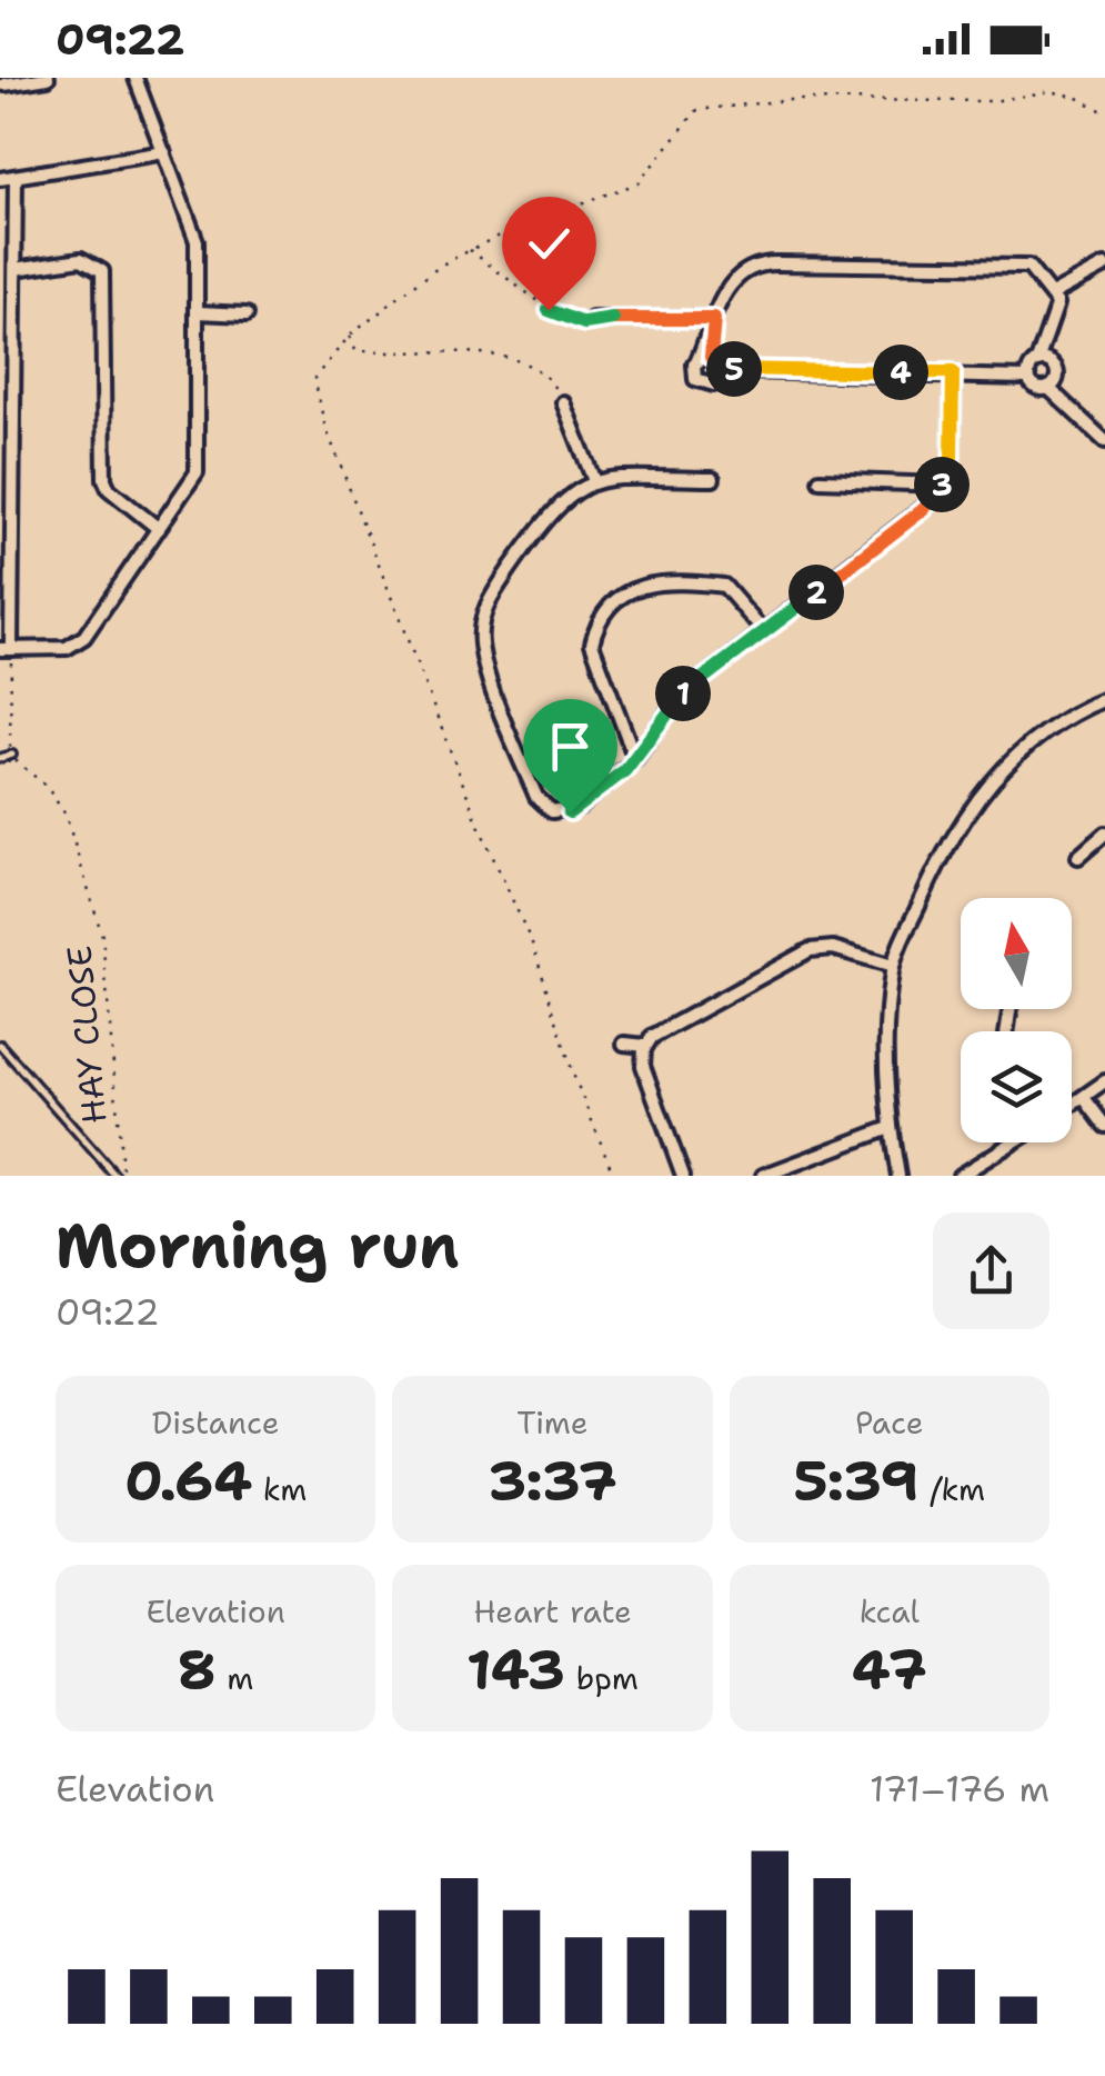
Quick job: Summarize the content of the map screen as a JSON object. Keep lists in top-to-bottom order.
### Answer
{
  "streets": {
    "path": ["HAY CLOSE"]
  },
  "north": "top",
  "page": {
    "status": "09:22",
    "pins": [
      "5",
      "4",
      "3",
      "2",
      "1"
    ],
    "heading": ["Morning run", "09:22"],
    "stats": [
      ["Distance", "0.64 km"],
      ["Time", "3:37"],
      ["Pace", "5:39 /km"],
      ["Elevation", "8 m"],
      ["Heart rate", "143 bpm"],
      ["kcal", "47"]
    ],
    "chart": ["Elevation", "171–176 m"]
  }
}
